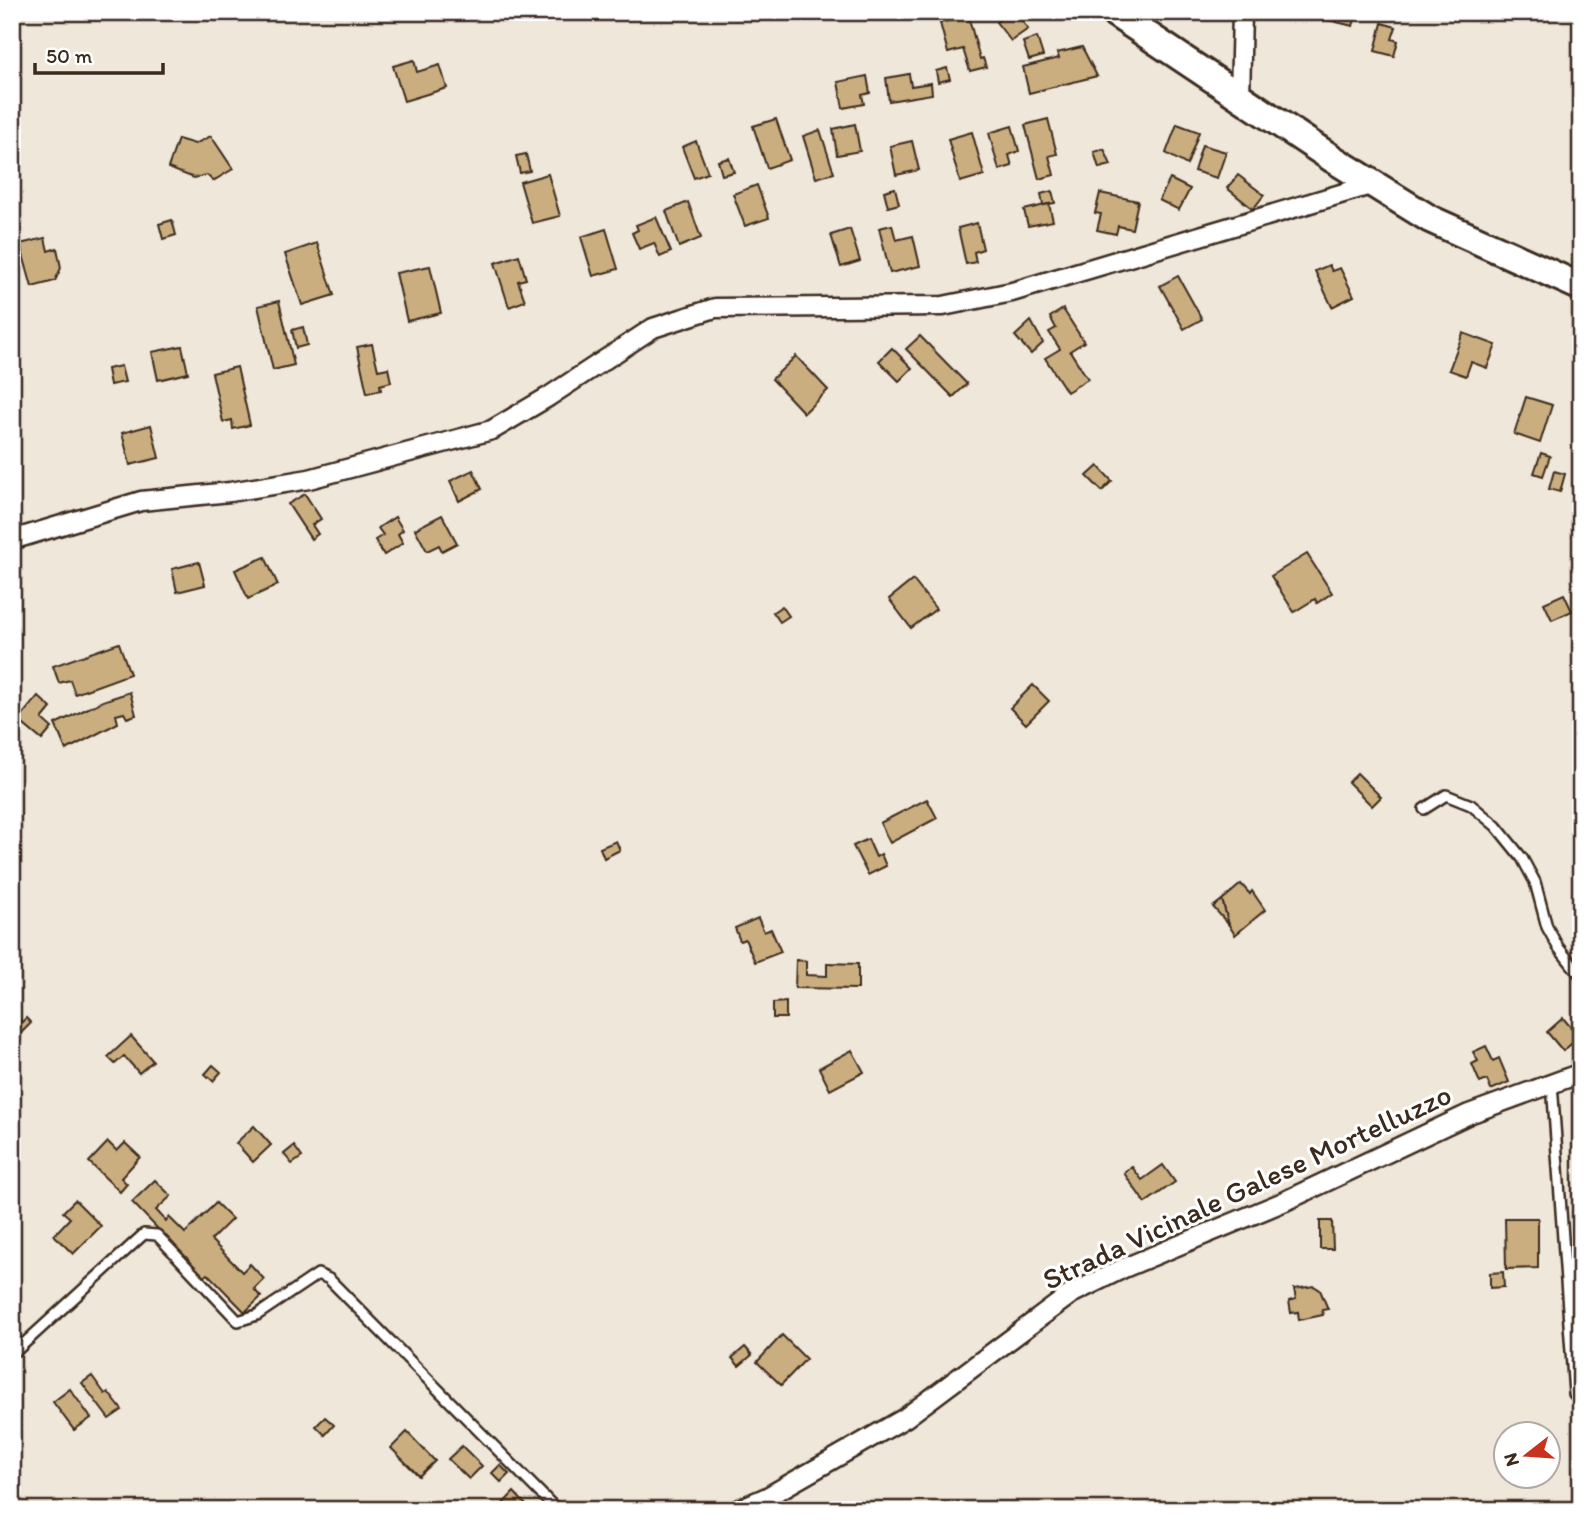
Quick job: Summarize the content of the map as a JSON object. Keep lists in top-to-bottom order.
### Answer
{
  "streets": {
    "street": ["Strada Vicinale Galese Mortelluzzo"]
  },
  "scale_bar": "50 m",
  "north": "left"
}
